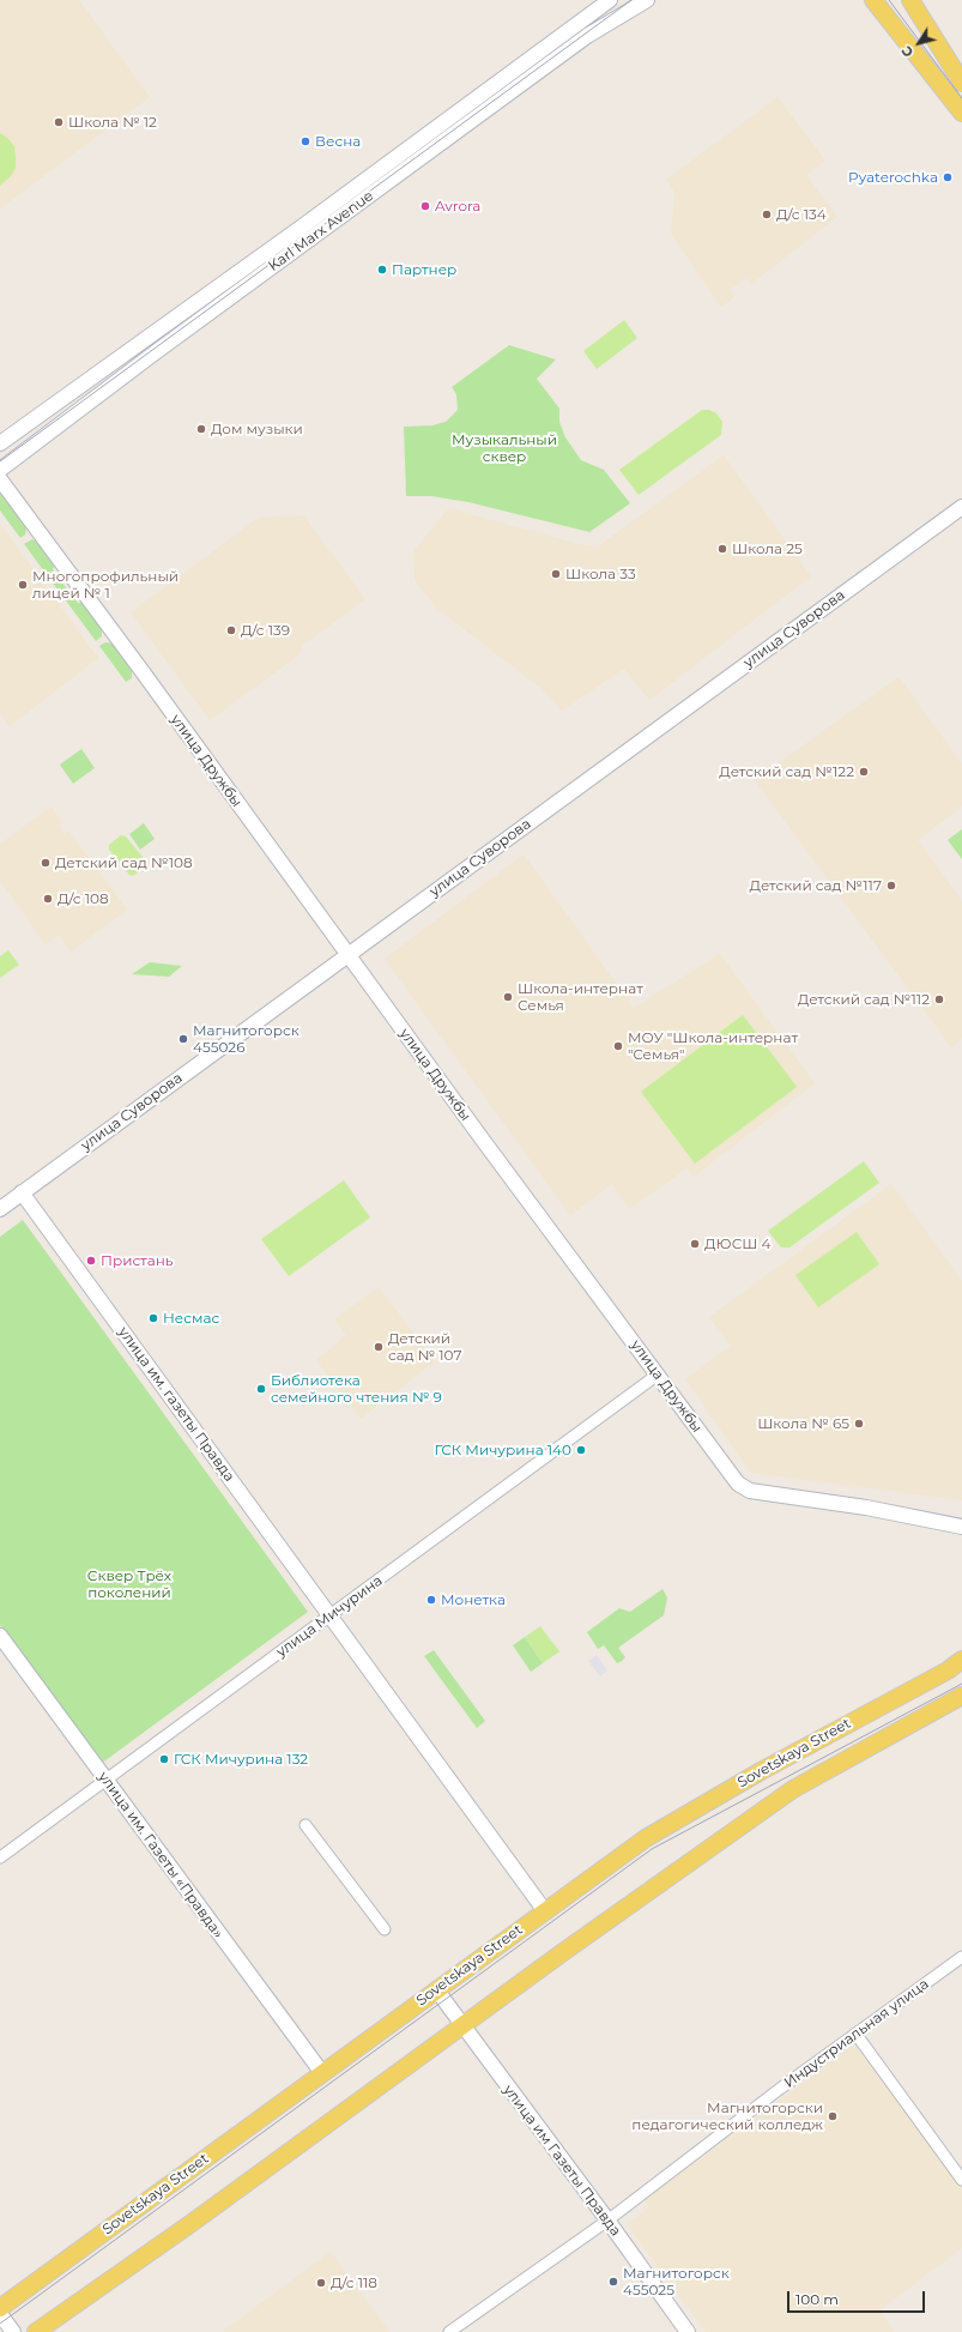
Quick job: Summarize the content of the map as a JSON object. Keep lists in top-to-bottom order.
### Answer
{
  "streets": {
    "main road": ["Sovetskaya Street"],
    "street": [
      "Karl Marx Avenue",
      "улица Суворова",
      "улица Дружбы",
      "улица им. газеты Правда",
      "улица Мичурина",
      "улица им. Газеты «Правда»",
      "Индустриальная улица",
      "улица им Газеты Правда"
    ]
  },
  "crossings": [
    ["улица Суворова", "улица Дружбы"],
    ["улица Суворова", "улица им. газеты Правда"],
    ["улица Дружбы", "улица Мичурина"],
    ["улица им. газеты Правда", "улица Мичурина"],
    ["улица Мичурина", "улица им. Газеты «Правда»"],
    ["Sovetskaya Street", "улица им. Газеты «Правда»"],
    ["Sovetskaya Street", "улица им Газеты Правда"],
    ["Индустриальная улица", "улица им Газеты Правда"]
  ],
  "parks": ["Музыкальный сквер", "Сквер Трёх поколений"],
  "places": [
    "Школа № 12",
    "Весна",
    "Pyaterochka",
    "Avrora",
    "Д/с 134",
    "Партнер",
    "Дом музыки",
    "Школа 25",
    "Школа 33",
    "Многопрофильный лицей № 1",
    "Д/с 139",
    "Детский сад №122",
    "Детский сад №108",
    "Детский сад №117",
    "Д/с 108",
    "Школа-интернат Семья",
    "Детский сад №112",
    "Магнитогорск 455026",
    "МОУ \"Школа-интернат \"Семья\"",
    "ДЮСШ 4",
    "Пристань",
    "Несмас",
    "Детский сад № 107",
    "Библиотека семейного чтения № 9",
    "Школа № 65",
    "ГСК Мичурина 140",
    "Монетка",
    "ГСК Мичурина 132",
    "Магнитогорски педагогический колледж",
    "Магнитогорск 455025",
    "Д/с 118"
  ],
  "scale_bar": "100 m",
  "north": "bottom left"
}
